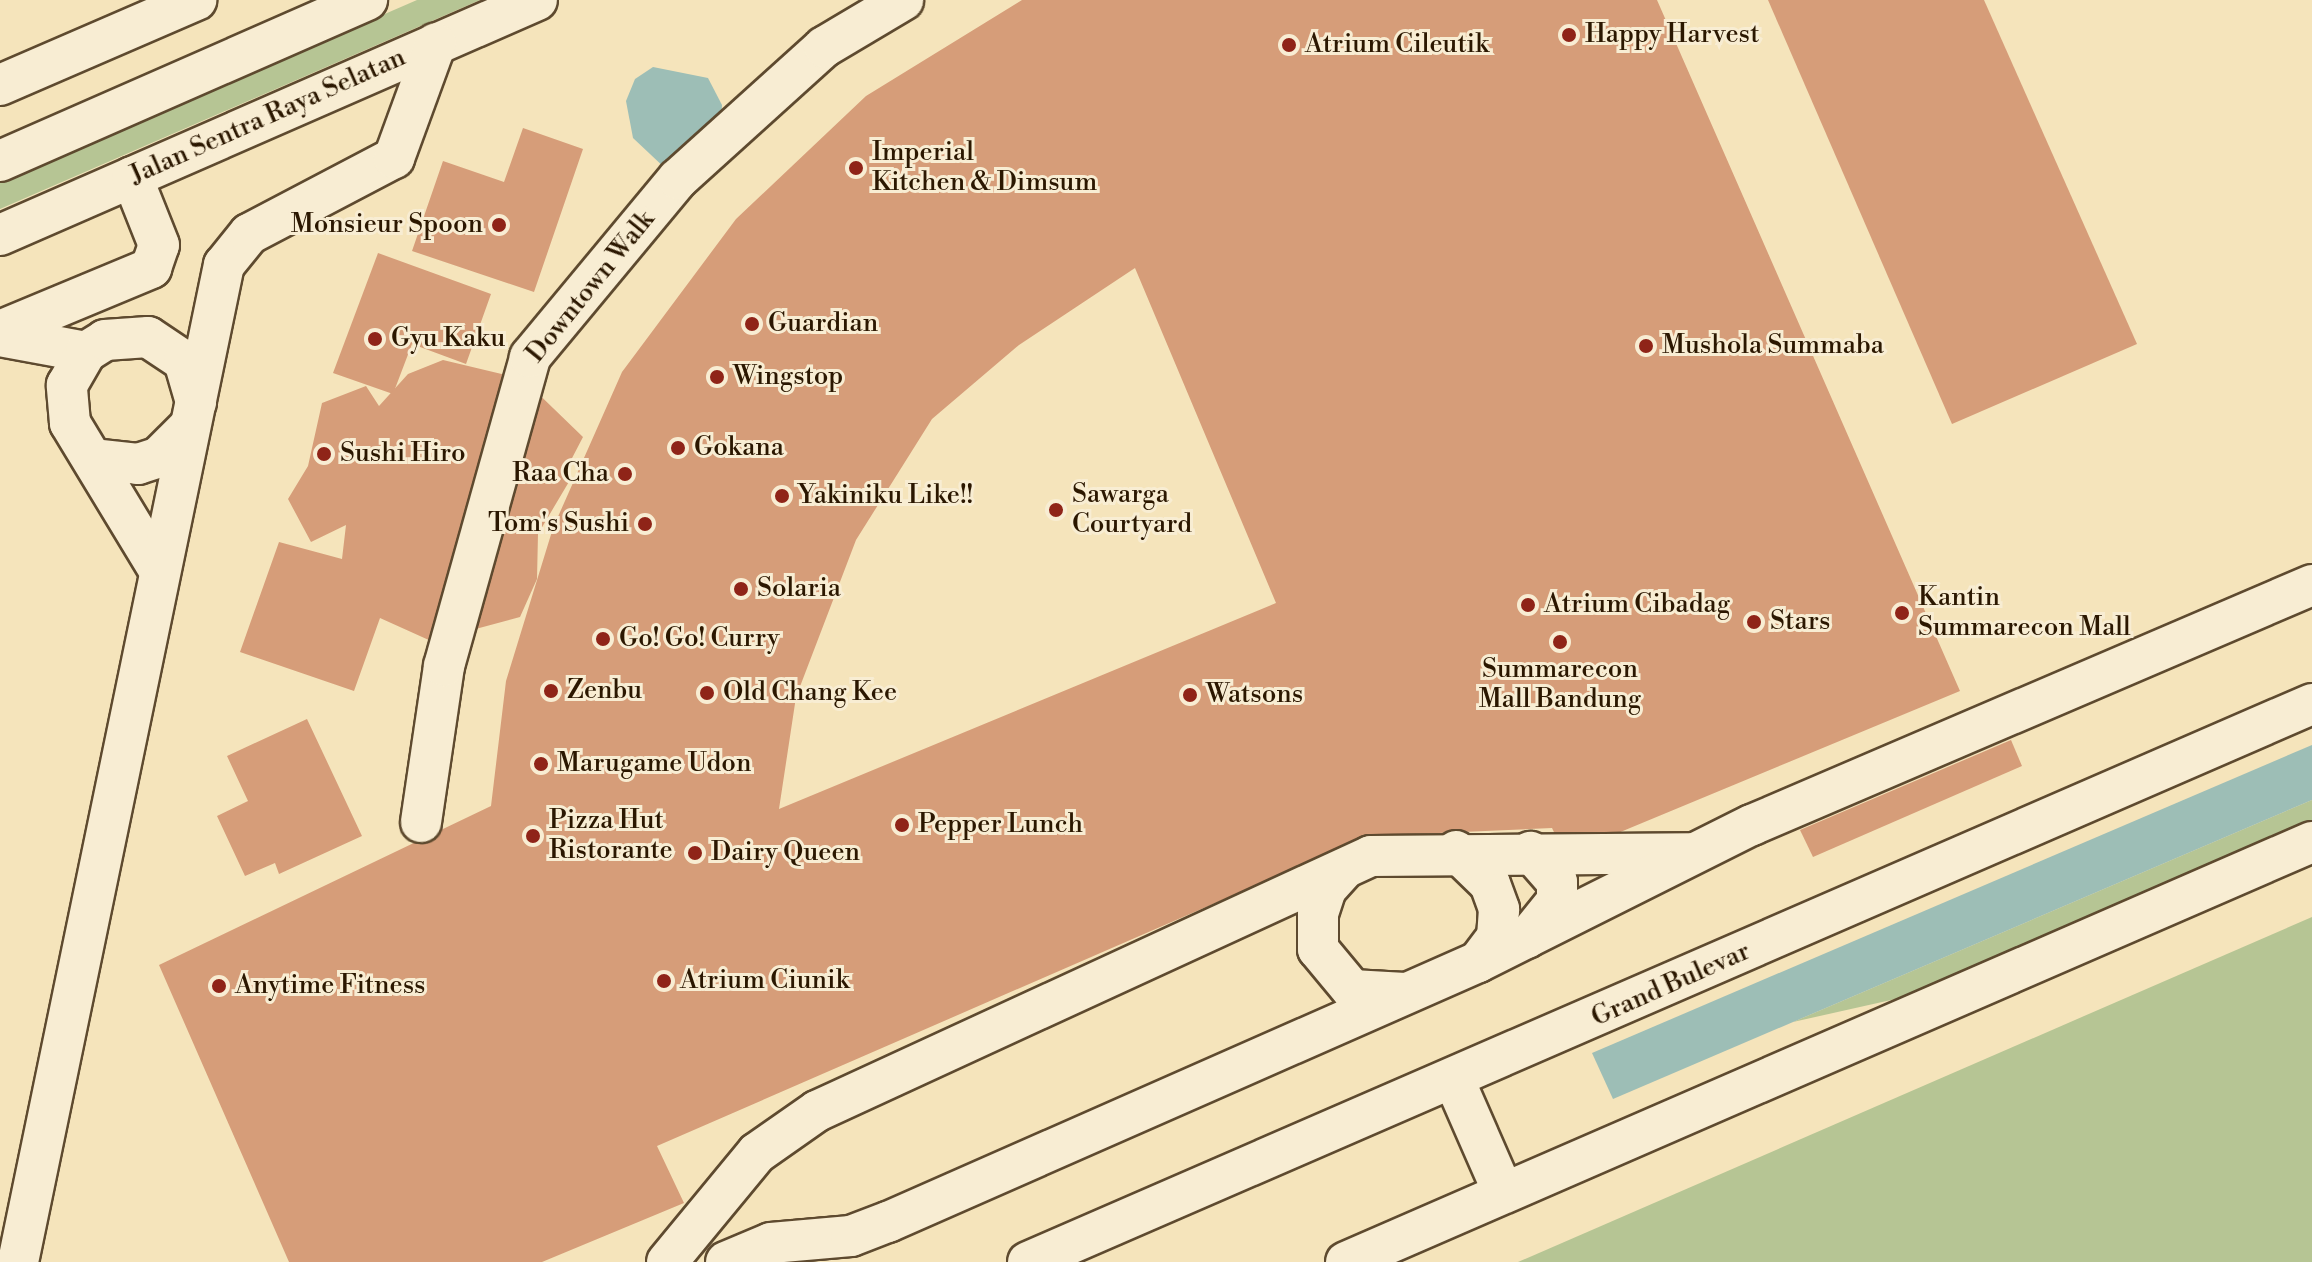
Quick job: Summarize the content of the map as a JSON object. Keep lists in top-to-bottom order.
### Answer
{
  "streets": {
    "street": ["Jalan Sentra Raya Selatan", "Downtown Walk", "Grand Bulevar"]
  },
  "places": [
    "Happy Harvest",
    "Atrium Cileutik",
    "Imperial Kitchen & Dimsum",
    "Monsieur Spoon",
    "Guardian",
    "Gyu Kaku",
    "Mushola Summaba",
    "Wingstop",
    "Gokana",
    "Sushi Hiro",
    "Raa Cha",
    "Yakiniku Like!!",
    "Sawarga Courtyard",
    "Tom's Sushi",
    "Solaria",
    "Atrium Cibadag",
    "Kantin Summarecon Mall",
    "Stars",
    "Go! Go! Curry",
    "Summarecon Mall Bandung",
    "Zenbu",
    "Old Chang Kee",
    "Watsons",
    "Marugame Udon",
    "Pepper Lunch",
    "Pizza Hut Ristorante",
    "Dairy Queen",
    "Atrium Ciunik",
    "Anytime Fitness"
  ]
}
